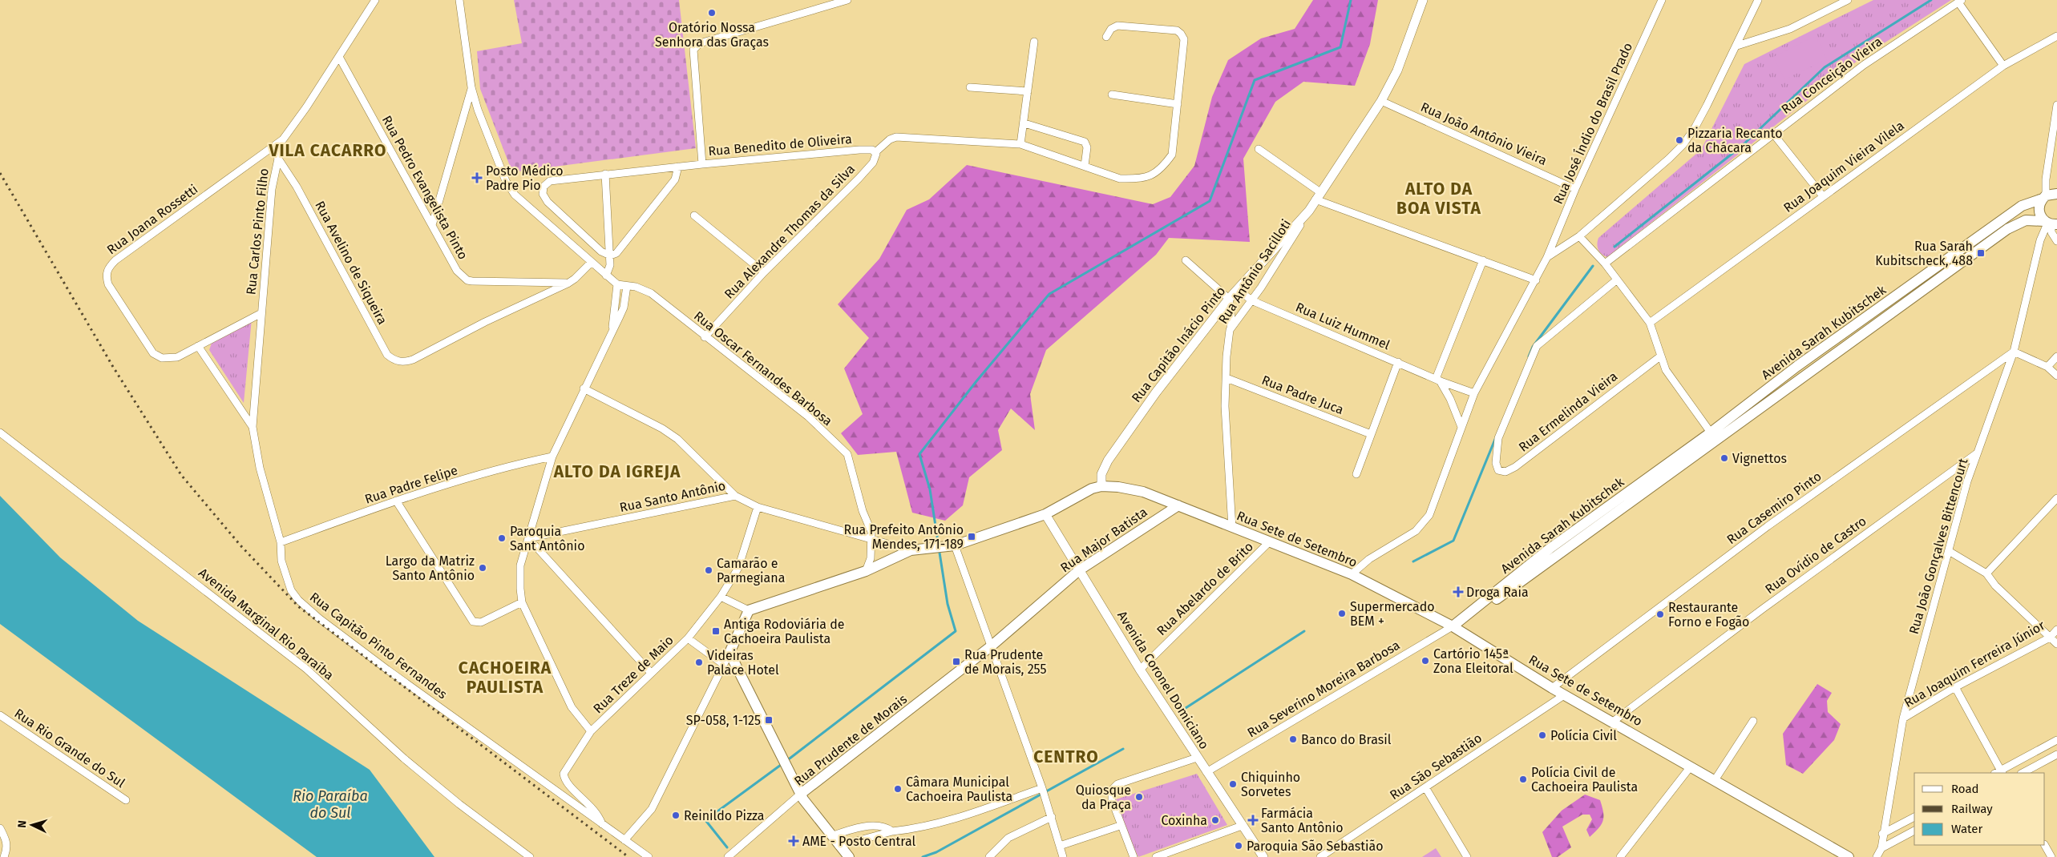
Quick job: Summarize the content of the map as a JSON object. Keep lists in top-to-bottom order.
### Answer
{
  "streets": {
    "main road": [
      "Avenida Sarah Kubitschek",
      "Rua Sete de Setembro",
      "Rua Major Batista",
      "Rua Prudente de Morais"
    ],
    "street": [
      "Rua Conceição Vieira",
      "Rua José Índio do Brasil Prado",
      "Rua João Antônio Vieira",
      "Rua Benedito de Oliveira",
      "Rua Joaquim Vieira Vilela",
      "Rua Pedro Evangelista Pinto",
      "Rua Joana Rossetti",
      "Rua Carlos Pinto Filho",
      "Rua Alexandre Thomas da Silva",
      "Rua Avelino de Siqueira",
      "Rua Antônio Sacilloti",
      "Rua Luiz Hummel",
      "Rua Capitão Inácio Pinto",
      "Rua Oscar Fernandes Barbosa",
      "Rua Padre Juca",
      "Rua Ermelinda Vieira",
      "Rua Padre Felipe",
      "Rua Santo Antônio",
      "Rua Casemiro Pinto",
      "Rua João Gonçalves Bittencourt",
      "Rua Ovídio de Castro",
      "Rua Abelardo de Brito",
      "Avenida Marginal Rio Paraíba",
      "Rua Capitão Pinto Fernandes",
      "Rua Joaquim Ferreira Júnior",
      "Rua Treze de Maio",
      "Avenida Coronel Domiciano",
      "Rua Severino Moreira Barbosa",
      "Rua Rio Grande do Sul",
      "Rua São Sebastião"
    ]
  },
  "crossings": [
    ["Rua José Índio do Brasil Prado", "Rua João Antônio Vieira"],
    ["Rua José Índio do Brasil Prado", "Rua Luiz Hummel"],
    ["Rua José Índio do Brasil Prado", "Rua Sete de Setembro"],
    ["Rua João Antônio Vieira", "Rua Antônio Sacilloti"],
    ["Rua Benedito de Oliveira", "Rua Alexandre Thomas da Silva"],
    ["Rua Pedro Evangelista Pinto", "Rua Avelino de Siqueira"],
    ["Rua Joana Rossetti", "Rua Carlos Pinto Filho"],
    ["Rua Carlos Pinto Filho", "Rua Avelino de Siqueira"],
    ["Rua Carlos Pinto Filho", "Rua Capitão Pinto Fernandes"],
    ["Rua Alexandre Thomas da Silva", "Rua Oscar Fernandes Barbosa"],
    ["Rua Antônio Sacilloti", "Rua Luiz Hummel"],
    ["Rua Antônio Sacilloti", "Rua Capitão Inácio Pinto"],
    ["Rua Antônio Sacilloti", "Rua Padre Juca"],
    ["Rua Antônio Sacilloti", "Rua Sete de Setembro"],
    ["Rua Luiz Hummel", "Rua Capitão Inácio Pinto"],
    ["Avenida Sarah Kubitschek", "Rua Sete de Setembro"],
    ["Avenida Sarah Kubitschek", "Rua João Gonçalves Bittencourt"],
    ["Avenida Sarah Kubitschek", "Rua Severino Moreira Barbosa"],
    ["Rua Capitão Inácio Pinto", "Rua Sete de Setembro"],
    ["Rua Oscar Fernandes Barbosa", "Rua Santo Antônio"],
    ["Rua Padre Felipe", "Rua Capitão Pinto Fernandes"],
    ["Rua Santo Antônio", "Rua Treze de Maio"],
    ["Rua Casemiro Pinto", "Rua Sete de Setembro"],
    ["Rua Casemiro Pinto", "Rua João Gonçalves Bittencourt"],
    ["Rua Sete de Setembro", "Rua Major Batista"],
    ["Rua Sete de Setembro", "Rua Ovídio de Castro"],
    ["Rua Sete de Setembro", "Rua Abelardo de Brito"],
    ["Rua Sete de Setembro", "Rua Severino Moreira Barbosa"],
    ["Rua Sete de Setembro", "Rua São Sebastião"],
    ["Rua Major Batista", "Avenida Coronel Domiciano"],
    ["Rua Major Batista", "Rua Prudente de Morais"],
    ["Rua João Gonçalves Bittencourt", "Rua Ovídio de Castro"],
    ["Rua João Gonçalves Bittencourt", "Rua Joaquim Ferreira Júnior"],
    ["Rua Abelardo de Brito", "Avenida Coronel Domiciano"],
    ["Rua Capitão Pinto Fernandes", "Rua Treze de Maio"],
    ["Avenida Coronel Domiciano", "Rua Severino Moreira Barbosa"]
  ],
  "districts": [
    "VILA CACARRO",
    "ALTO DA BOA VISTA",
    "ALTO DA IGREJA",
    "CACHOEIRA PAULISTA",
    "CENTRO"
  ],
  "water": ["Rio Paraíba do Sul"],
  "places": {
    "other": [
      "Oratório Nossa Senhora das Graças",
      "Pizzaria Recanto da Chácara",
      "Vignettos",
      "Paroquia Sant Antônio",
      "Largo da Matriz Santo Antônio",
      "Camarão e Parmegiana",
      "Supermercado BEM +",
      "Restaurante Forno e Fogão",
      "Cartório 145ª Zona Eleitoral",
      "Videiras Palace Hotel",
      "Polícia Civil",
      "Banco do Brasil",
      "Polícia Civil de Cachoeira Paulista",
      "Chiquinho Sorvetes",
      "Câmara Municipal Cachoeira Paulista",
      "Quiosque da Praça",
      "Reinildo Pizza",
      "Coxinha",
      "Paroquia São Sebastião"
    ],
    "health": [
      "Posto Médico Padre Pio",
      "Droga Raia",
      "Farmácia Santo Antônio",
      "AME - Posto Central"
    ],
    "transit": [
      "Rua Sarah Kubitscheck, 488",
      "Rua Prefeito Antônio Mendes, 171-189",
      "Antiga Rodoviária de Cachoeira Paulista",
      "Rua Prudente de Morais, 255",
      "SP-058, 1-125"
    ]
  },
  "legend": ["Road", "Railway", "Water"],
  "north": "left"
}
